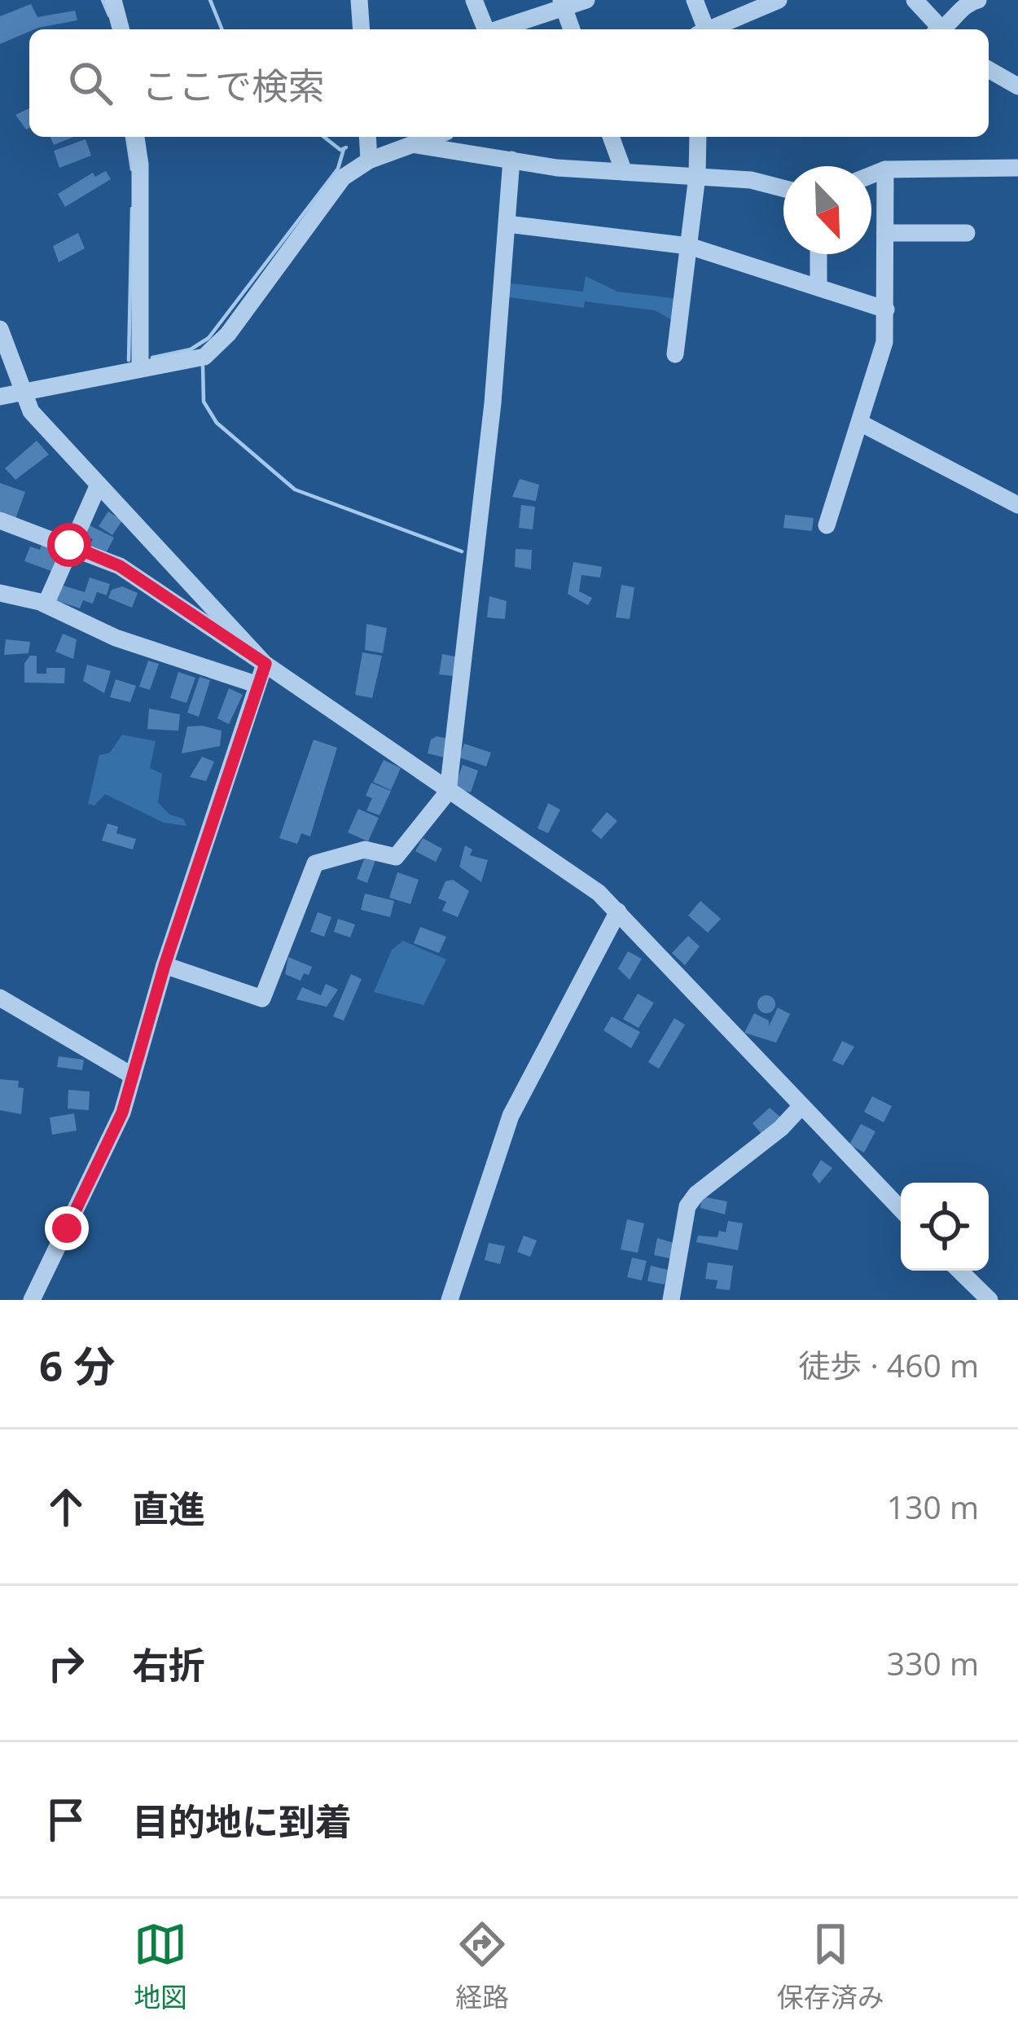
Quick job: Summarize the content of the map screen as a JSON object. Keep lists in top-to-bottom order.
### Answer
{
  "north": "bottom right",
  "page": {
    "search": "ここで検索",
    "heading": ["6 分", "徒歩 · 460 m"],
    "list": [
      ["直進", "130 m"],
      ["右折", "330 m"],
      "目的地に到着"
    ],
    "nav": ["地図", "経路", "保存済み"]
  }
}
